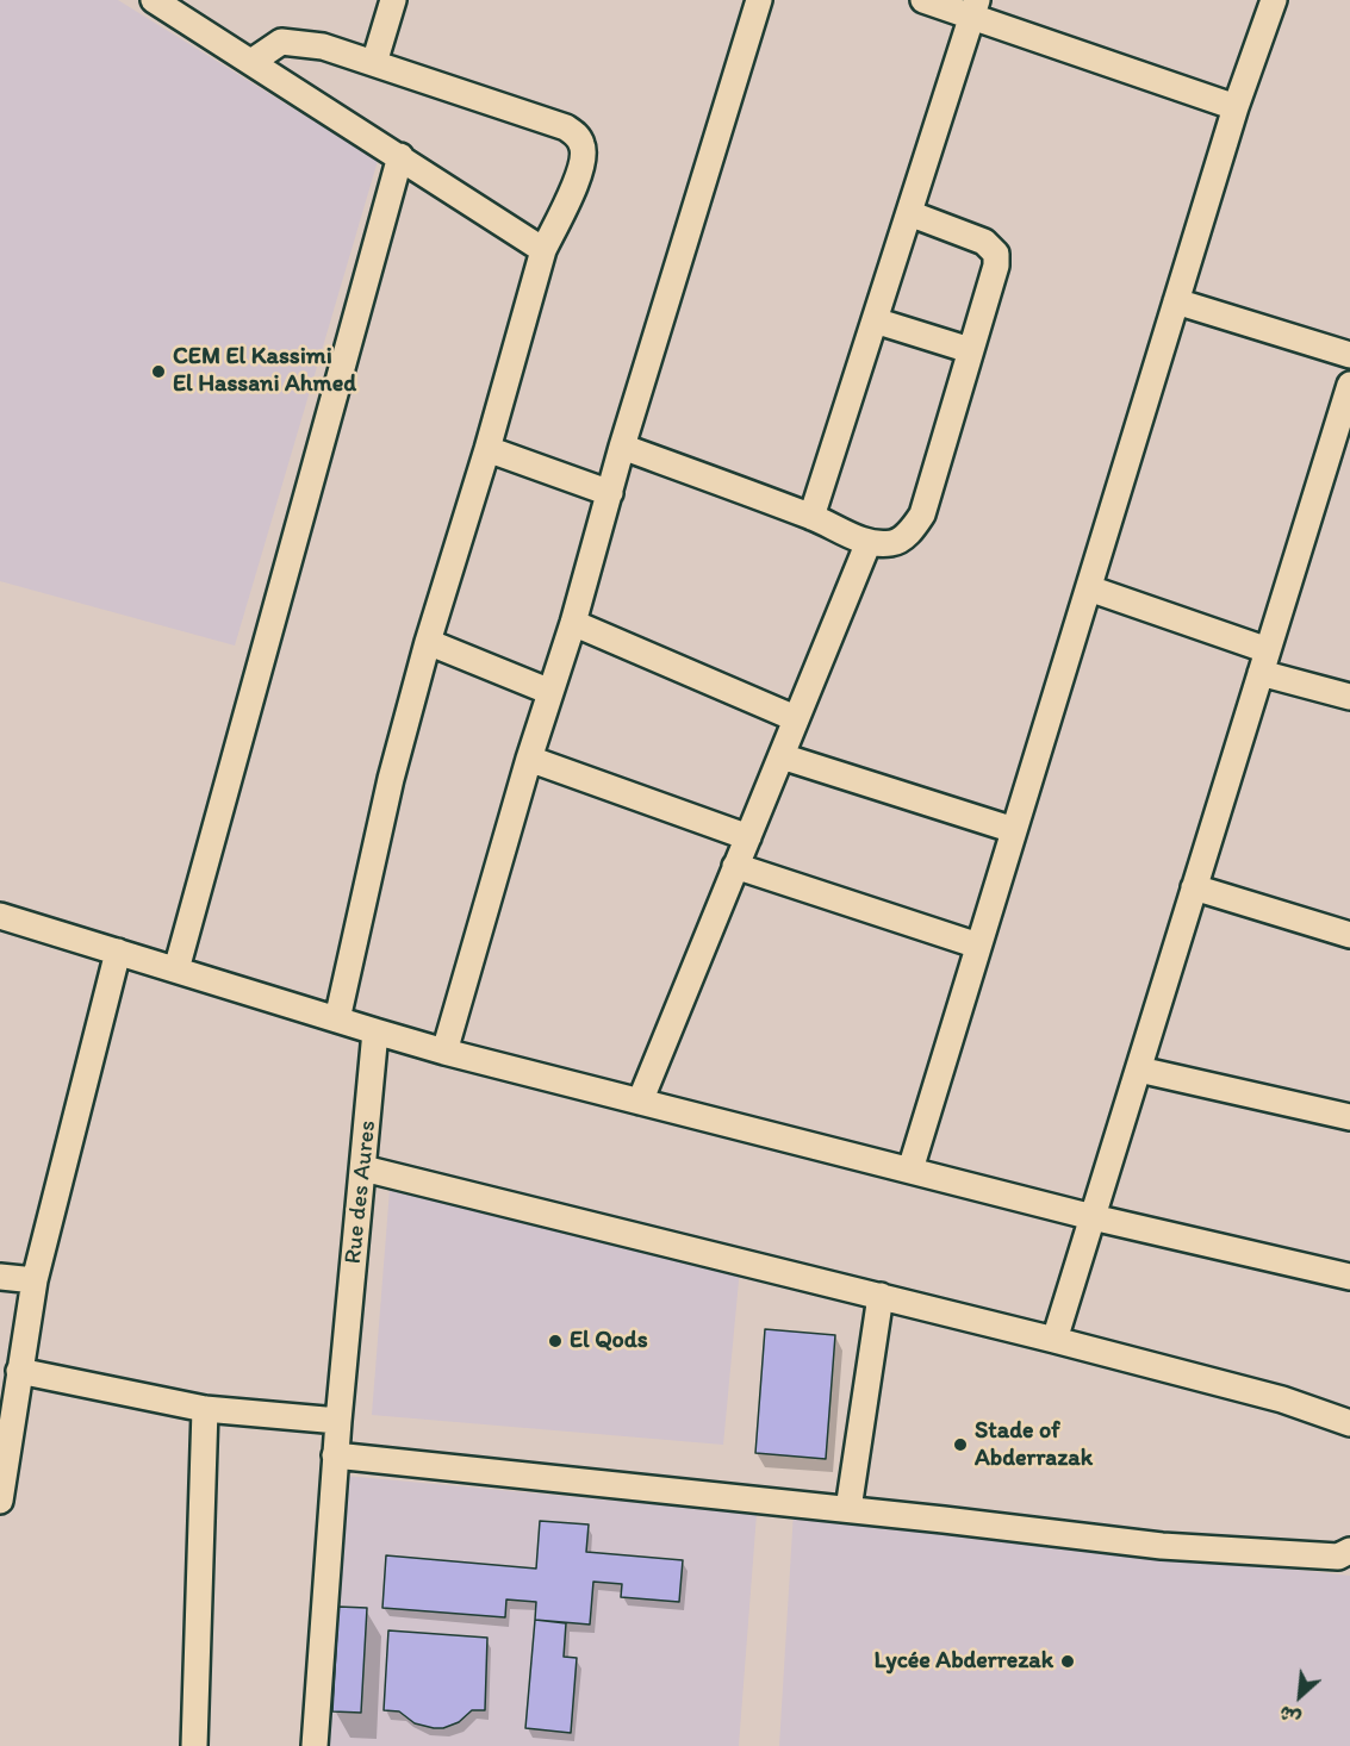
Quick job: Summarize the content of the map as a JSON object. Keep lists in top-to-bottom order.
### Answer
{
  "streets": {
    "street": ["Rue des Aures"]
  },
  "places": [
    "CEM El Kassimi El Hassani Ahmed",
    "El Qods",
    "Stade of Abderrazak",
    "Lycée Abderrezak"
  ],
  "north": "bottom left"
}
